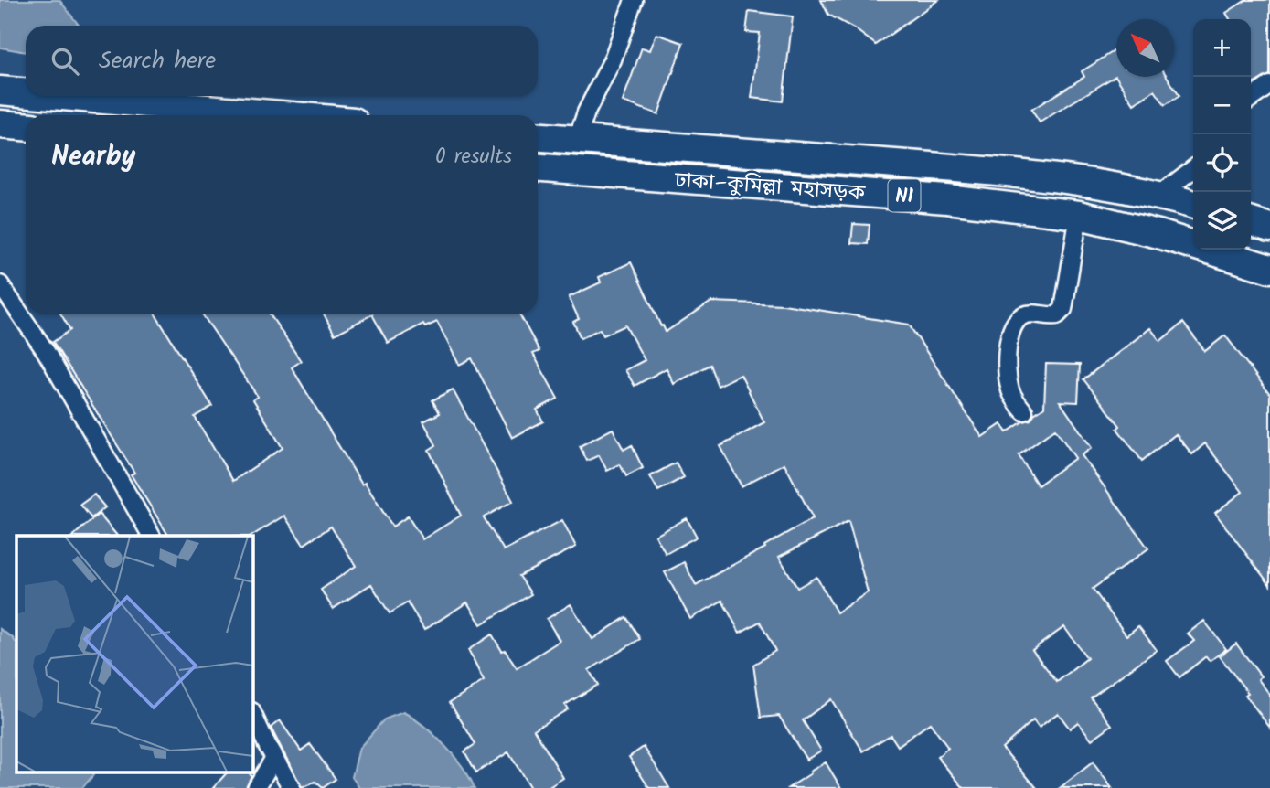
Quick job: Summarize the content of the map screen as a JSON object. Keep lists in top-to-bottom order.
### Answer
{
  "streets": {
    "highway": ["ঢাকা–কুমিল্লা মহাসড়ক", "N1"]
  },
  "north": "top left",
  "page": {
    "map_buttons": ["+", "−"],
    "search": "Search here",
    "heading": ["Nearby", "0 results"]
  }
}
